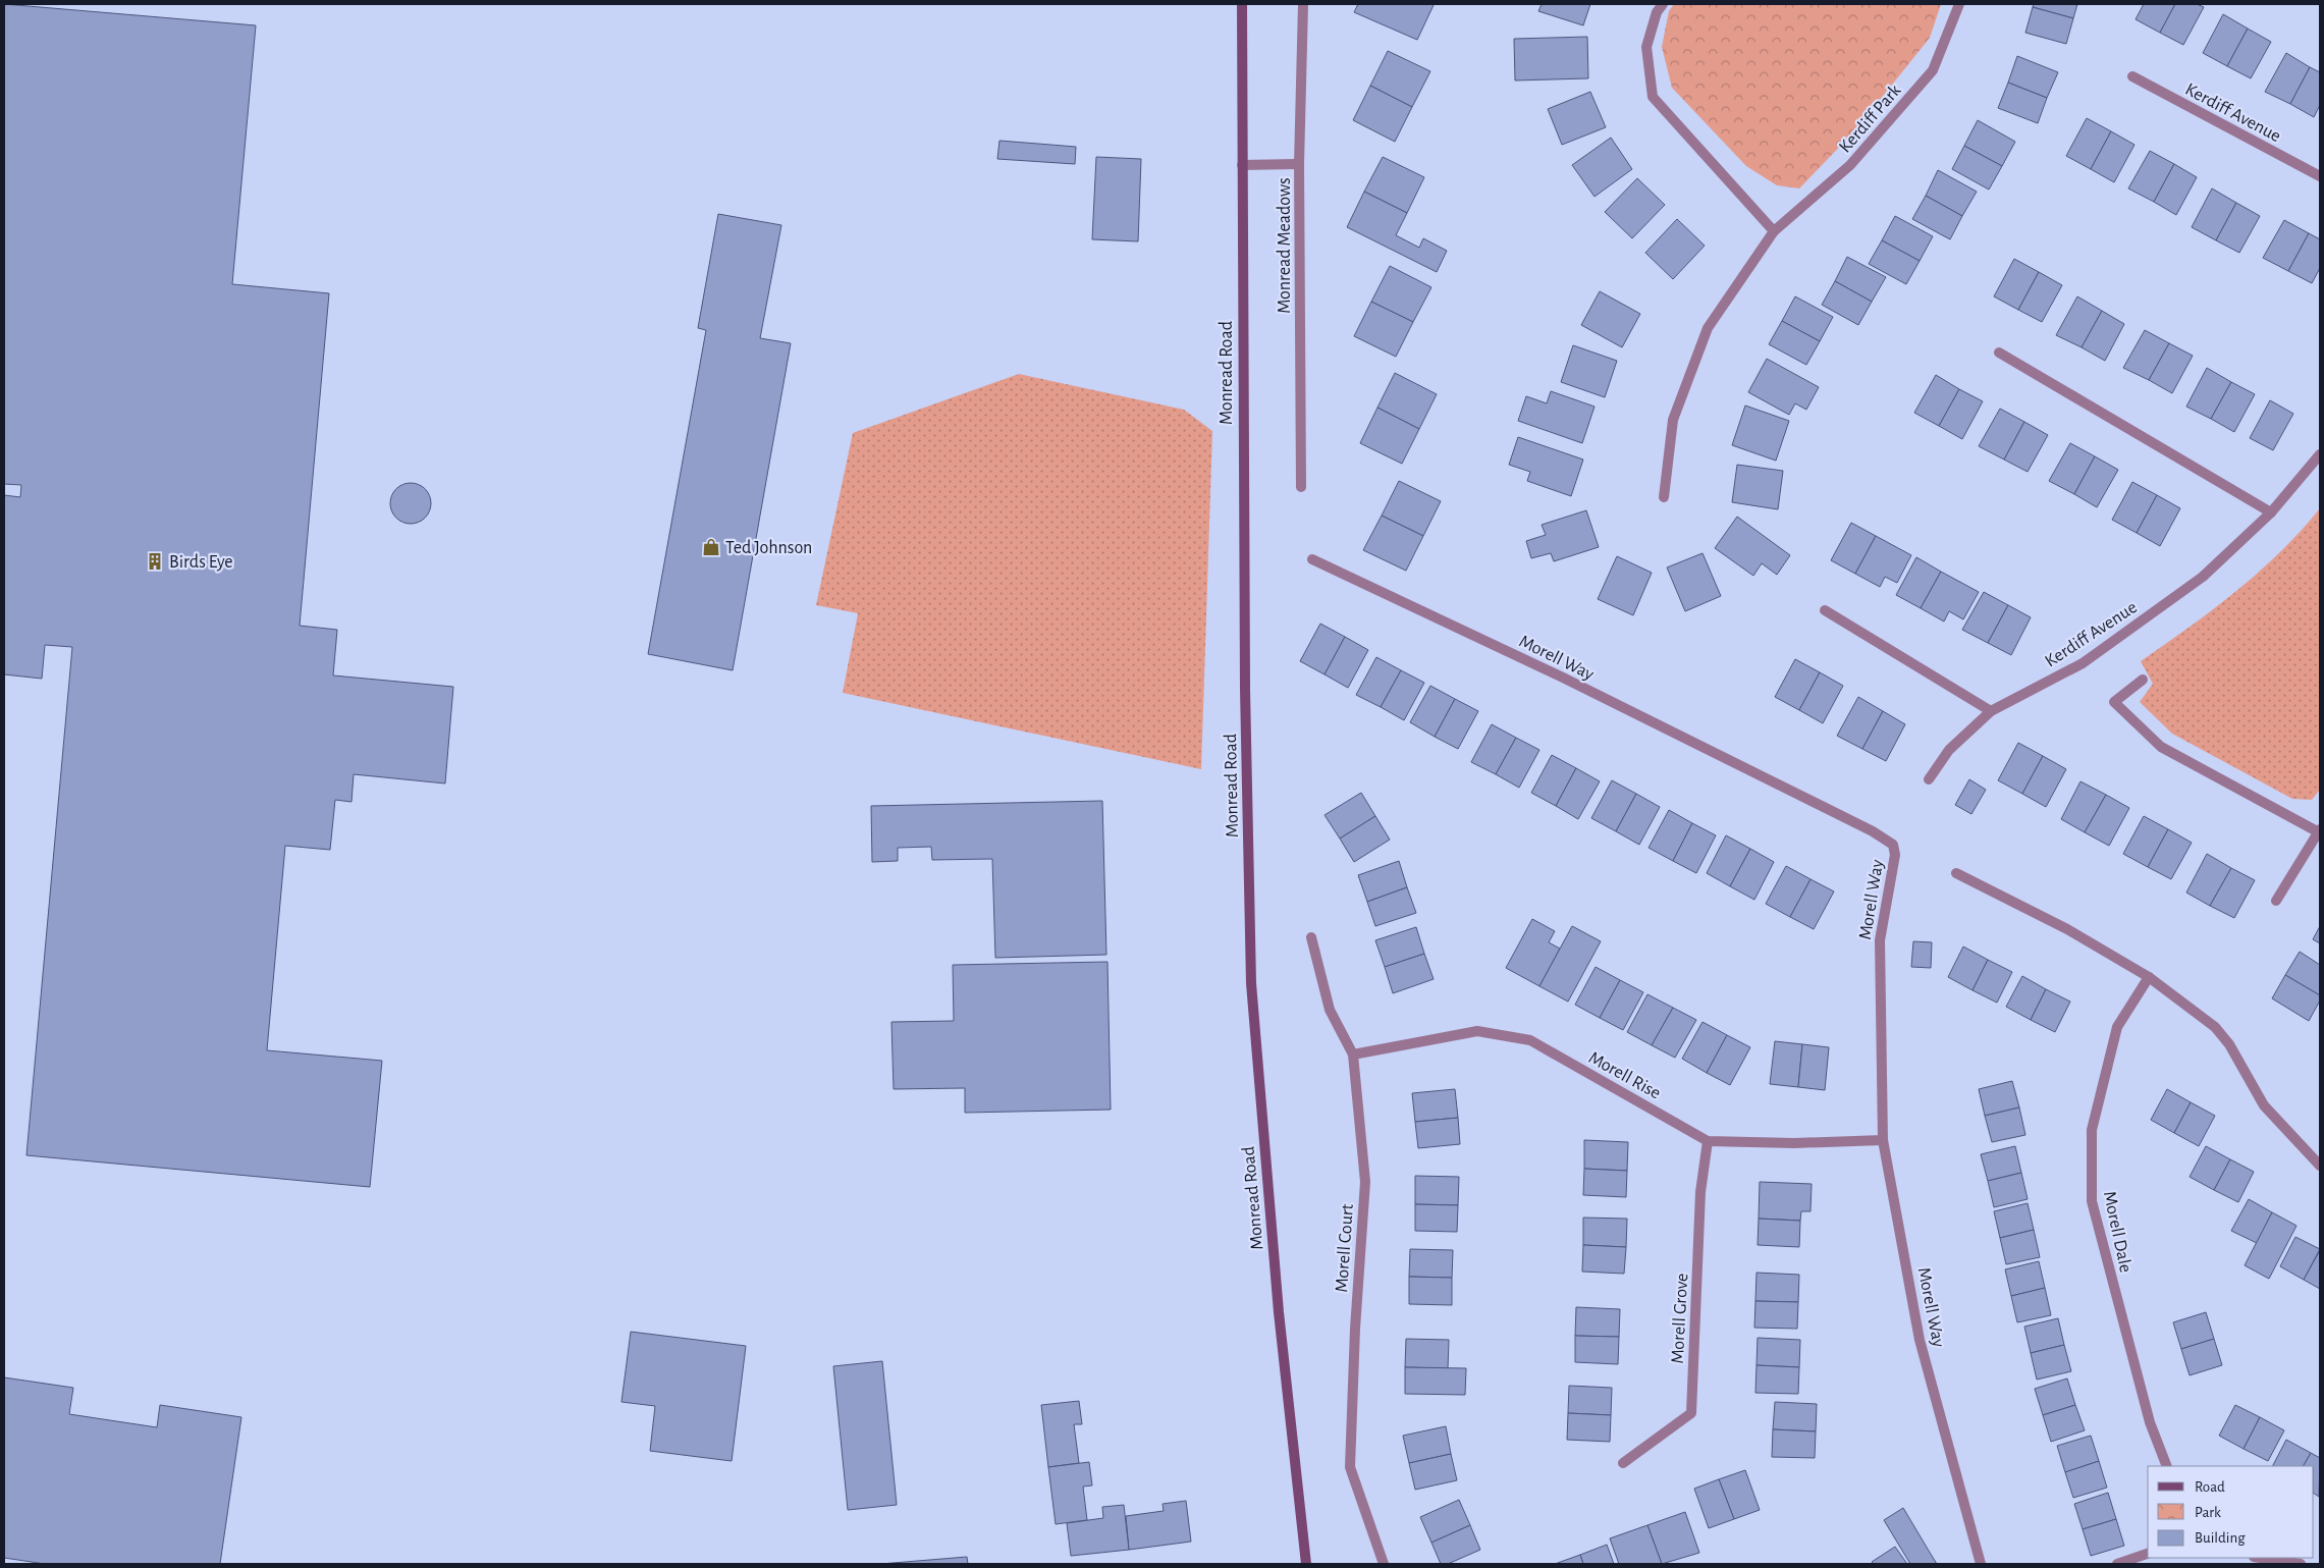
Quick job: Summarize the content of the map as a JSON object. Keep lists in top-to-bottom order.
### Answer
{
  "streets": {
    "street": [
      "Kerdiff Avenue",
      "Kerdiff Park",
      "Monread Meadows",
      "Monread Road",
      "Morell Way",
      "Morell Rise",
      "Morell Dale",
      "Morell Court",
      "Morell Grove"
    ]
  },
  "crossings": [
    ["Morell Way", "Morell Rise"],
    ["Morell Rise", "Morell Court"],
    ["Morell Rise", "Morell Grove"]
  ],
  "places": {
    "shop": ["Ted Johnson"],
    "building": ["Birds Eye"]
  },
  "legend": ["Road", "Park", "Building"]
}
